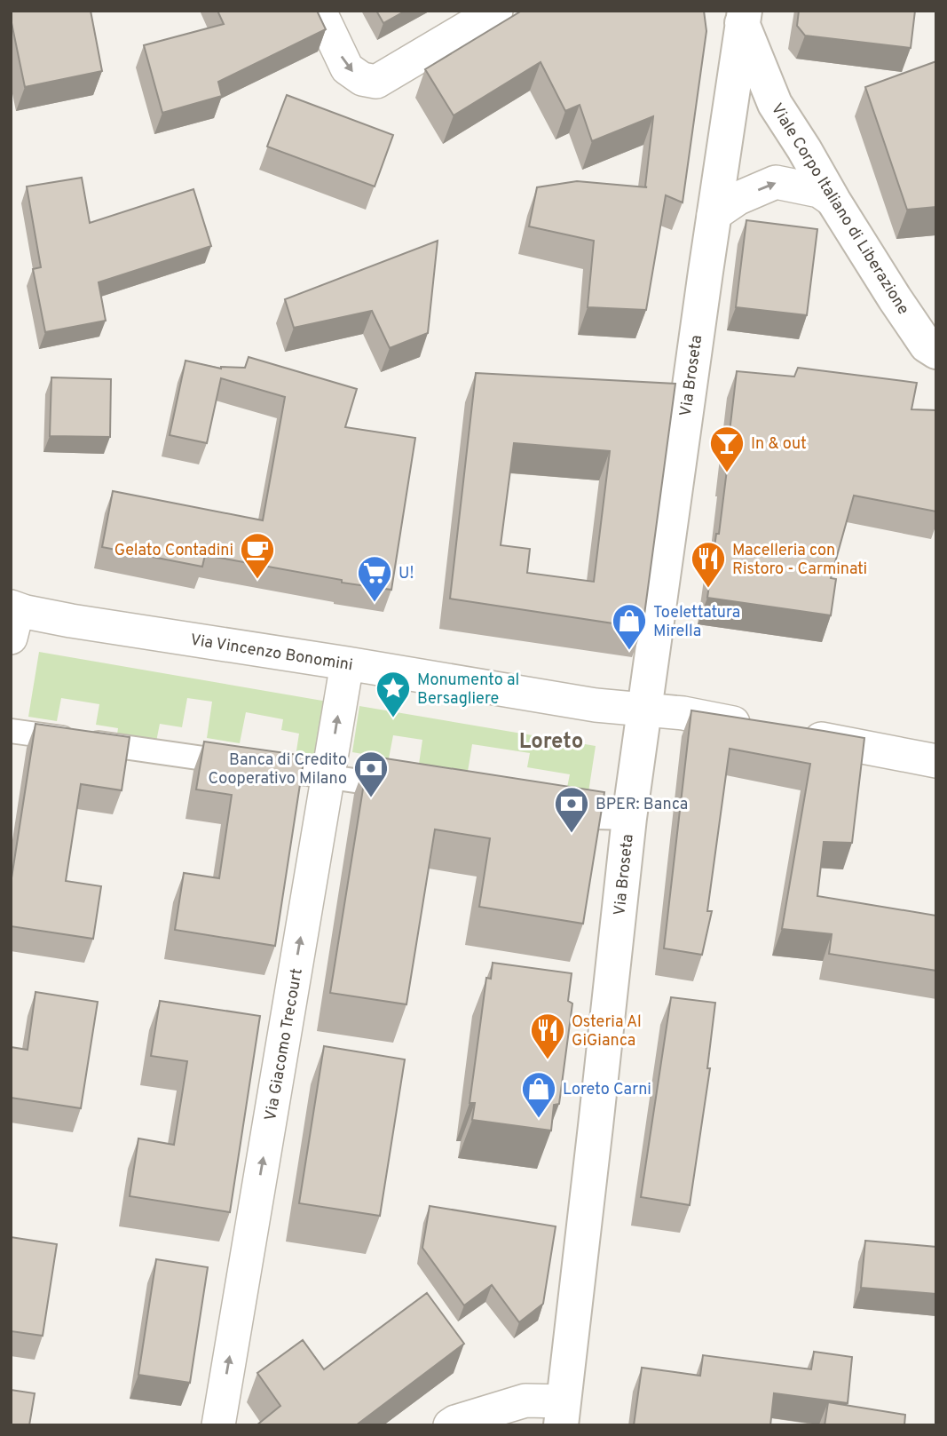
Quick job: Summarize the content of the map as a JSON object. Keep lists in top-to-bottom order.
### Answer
{
  "streets": {
    "street": [
      "Viale Corpo Italiano di Liberazione",
      "Via Broseta",
      "Via Vincenzo Bonomini",
      "Via Giacomo Trecourt"
    ]
  },
  "crossings": [
    ["Viale Corpo Italiano di Liberazione", "Via Broseta"],
    ["Via Broseta", "Via Vincenzo Bonomini"],
    ["Via Vincenzo Bonomini", "Via Giacomo Trecourt"]
  ],
  "one_way": ["Via Giacomo Trecourt"],
  "districts": ["Loreto"],
  "places": {
    "bar": ["In & out"],
    "cafe": ["Gelato Contadini"],
    "restaurant": ["Macelleria con Ristoro - Carminati", "Osteria Al GiGianca"],
    "supermarket": ["U!"],
    "shop": ["Toelettatura Mirella", "Loreto Carni"],
    "place": ["Monumento al Bersagliere"],
    "bank": ["Banca di Credito Cooperativo Milano", "BPER: Banca"]
  }
}
